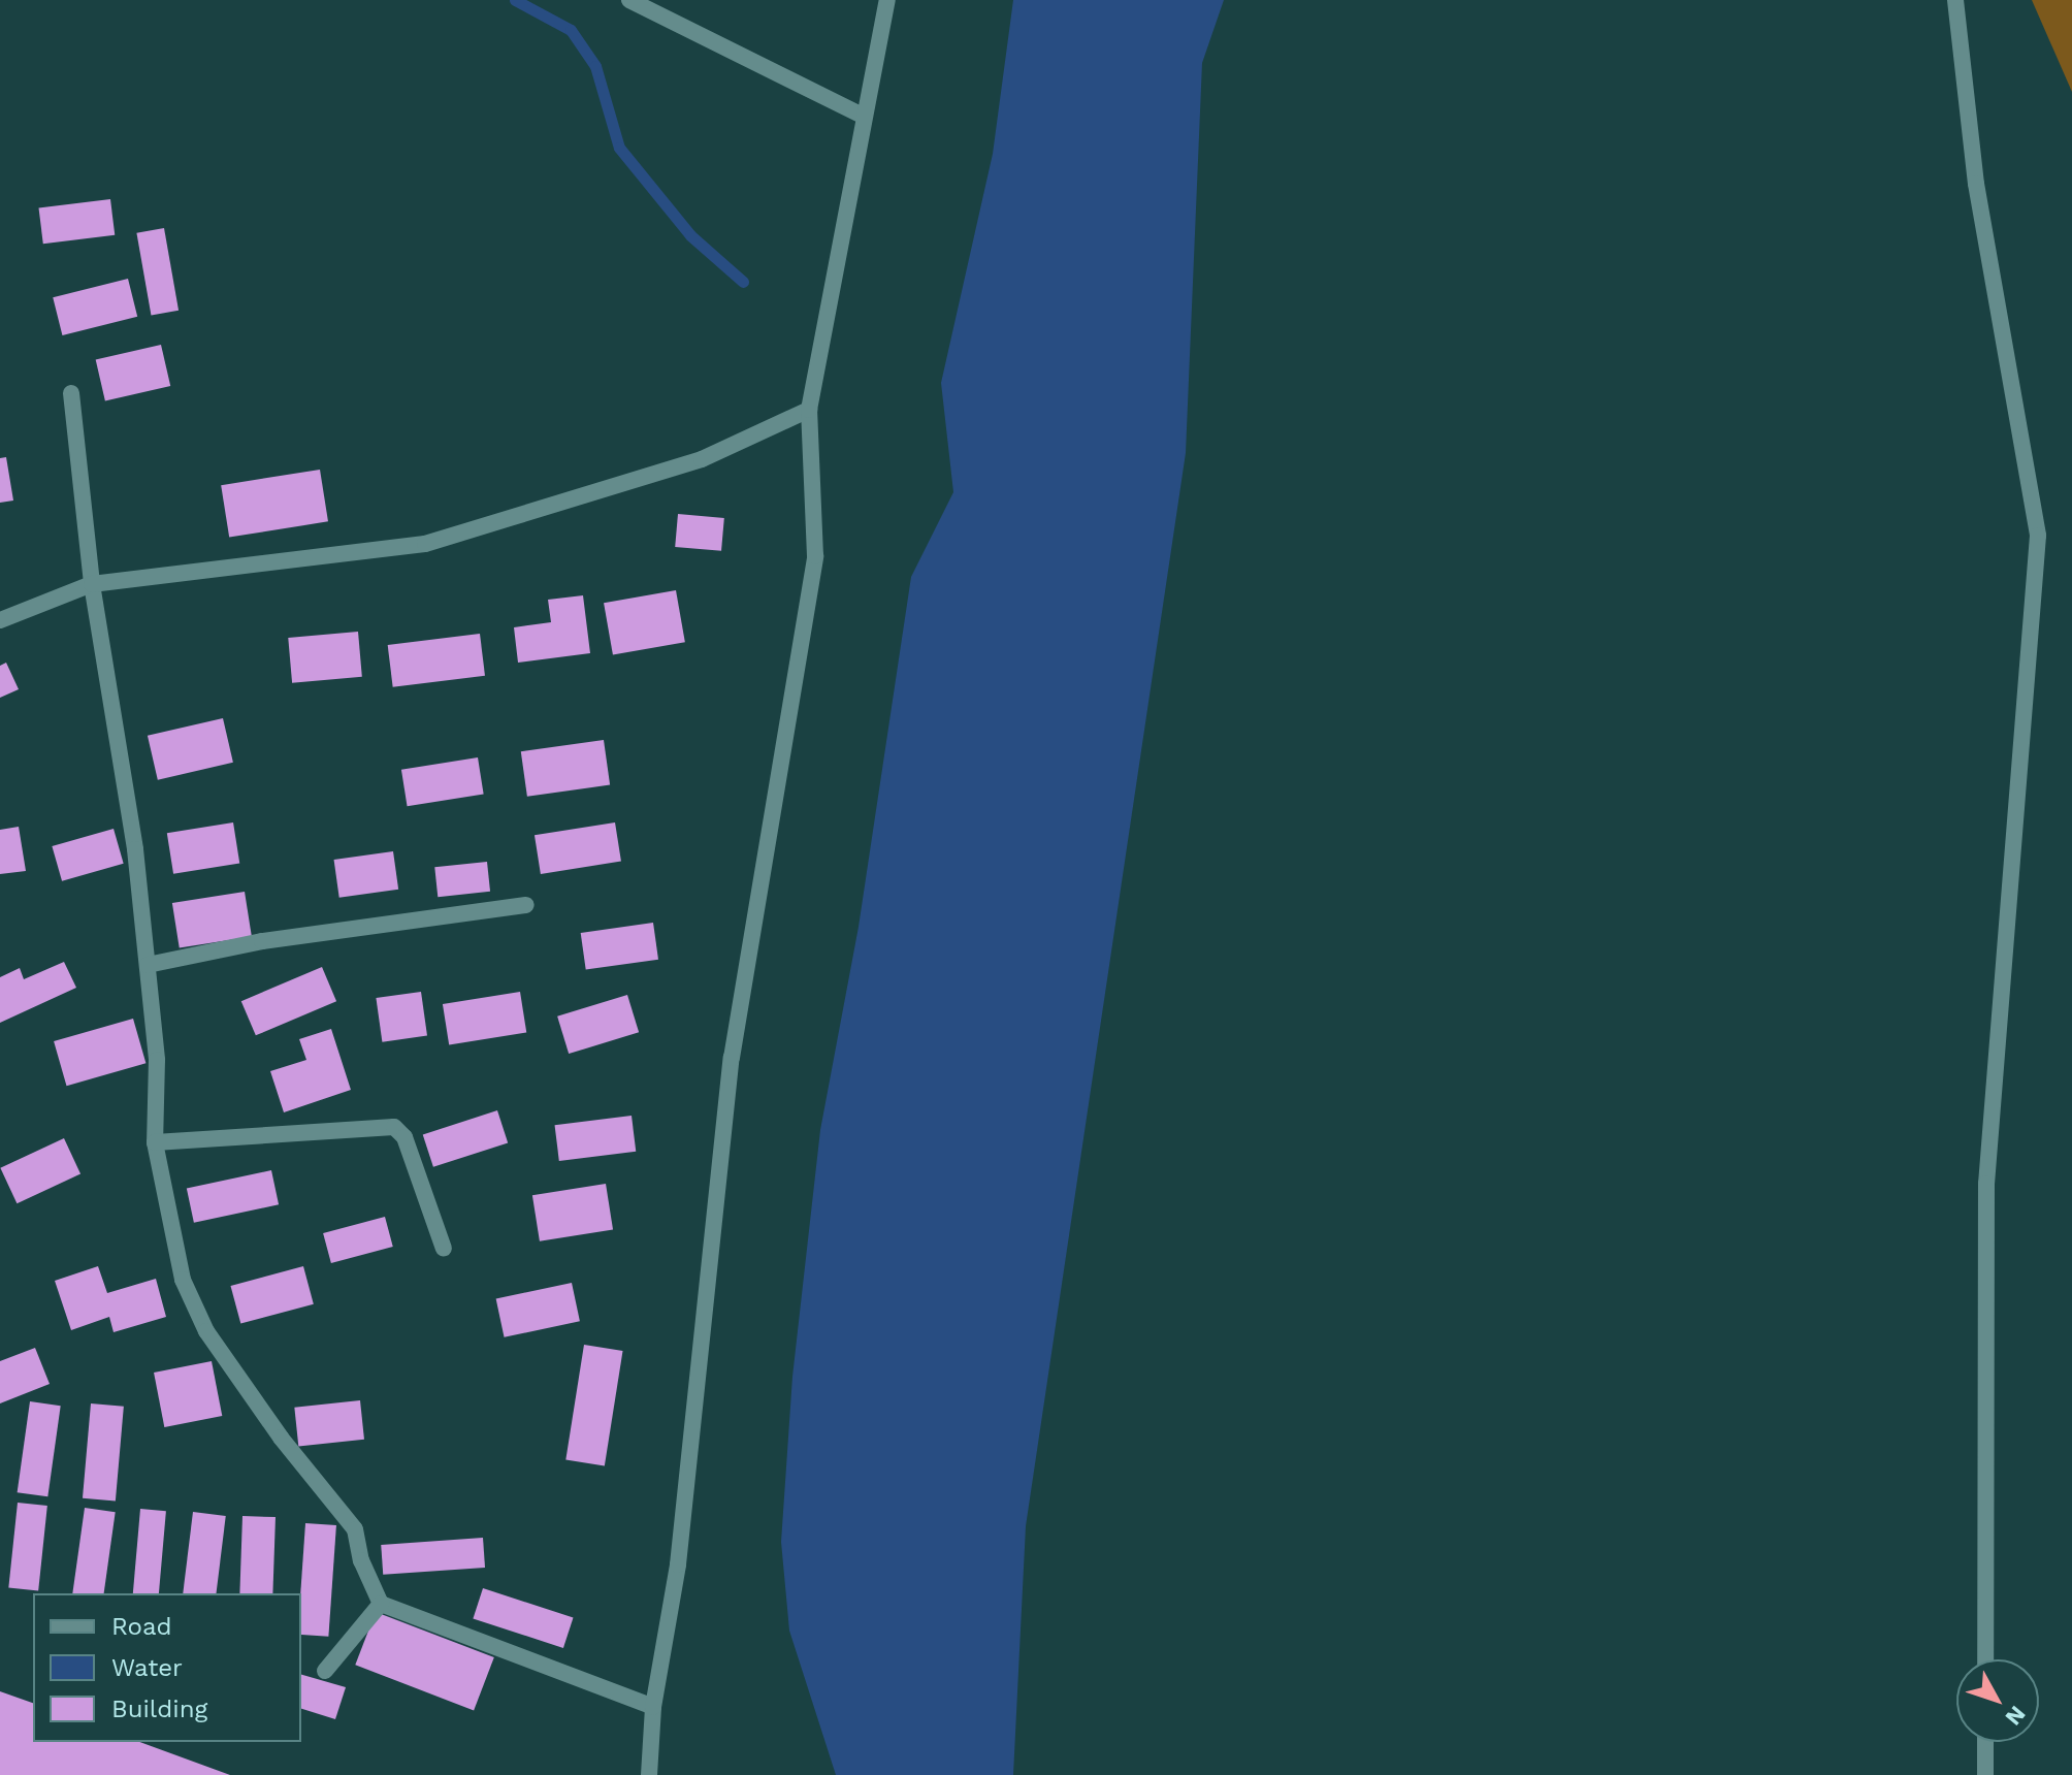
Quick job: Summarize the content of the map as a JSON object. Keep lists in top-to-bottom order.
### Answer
{
  "legend": ["Road", "Water", "Building"],
  "north": "bottom right"
}
